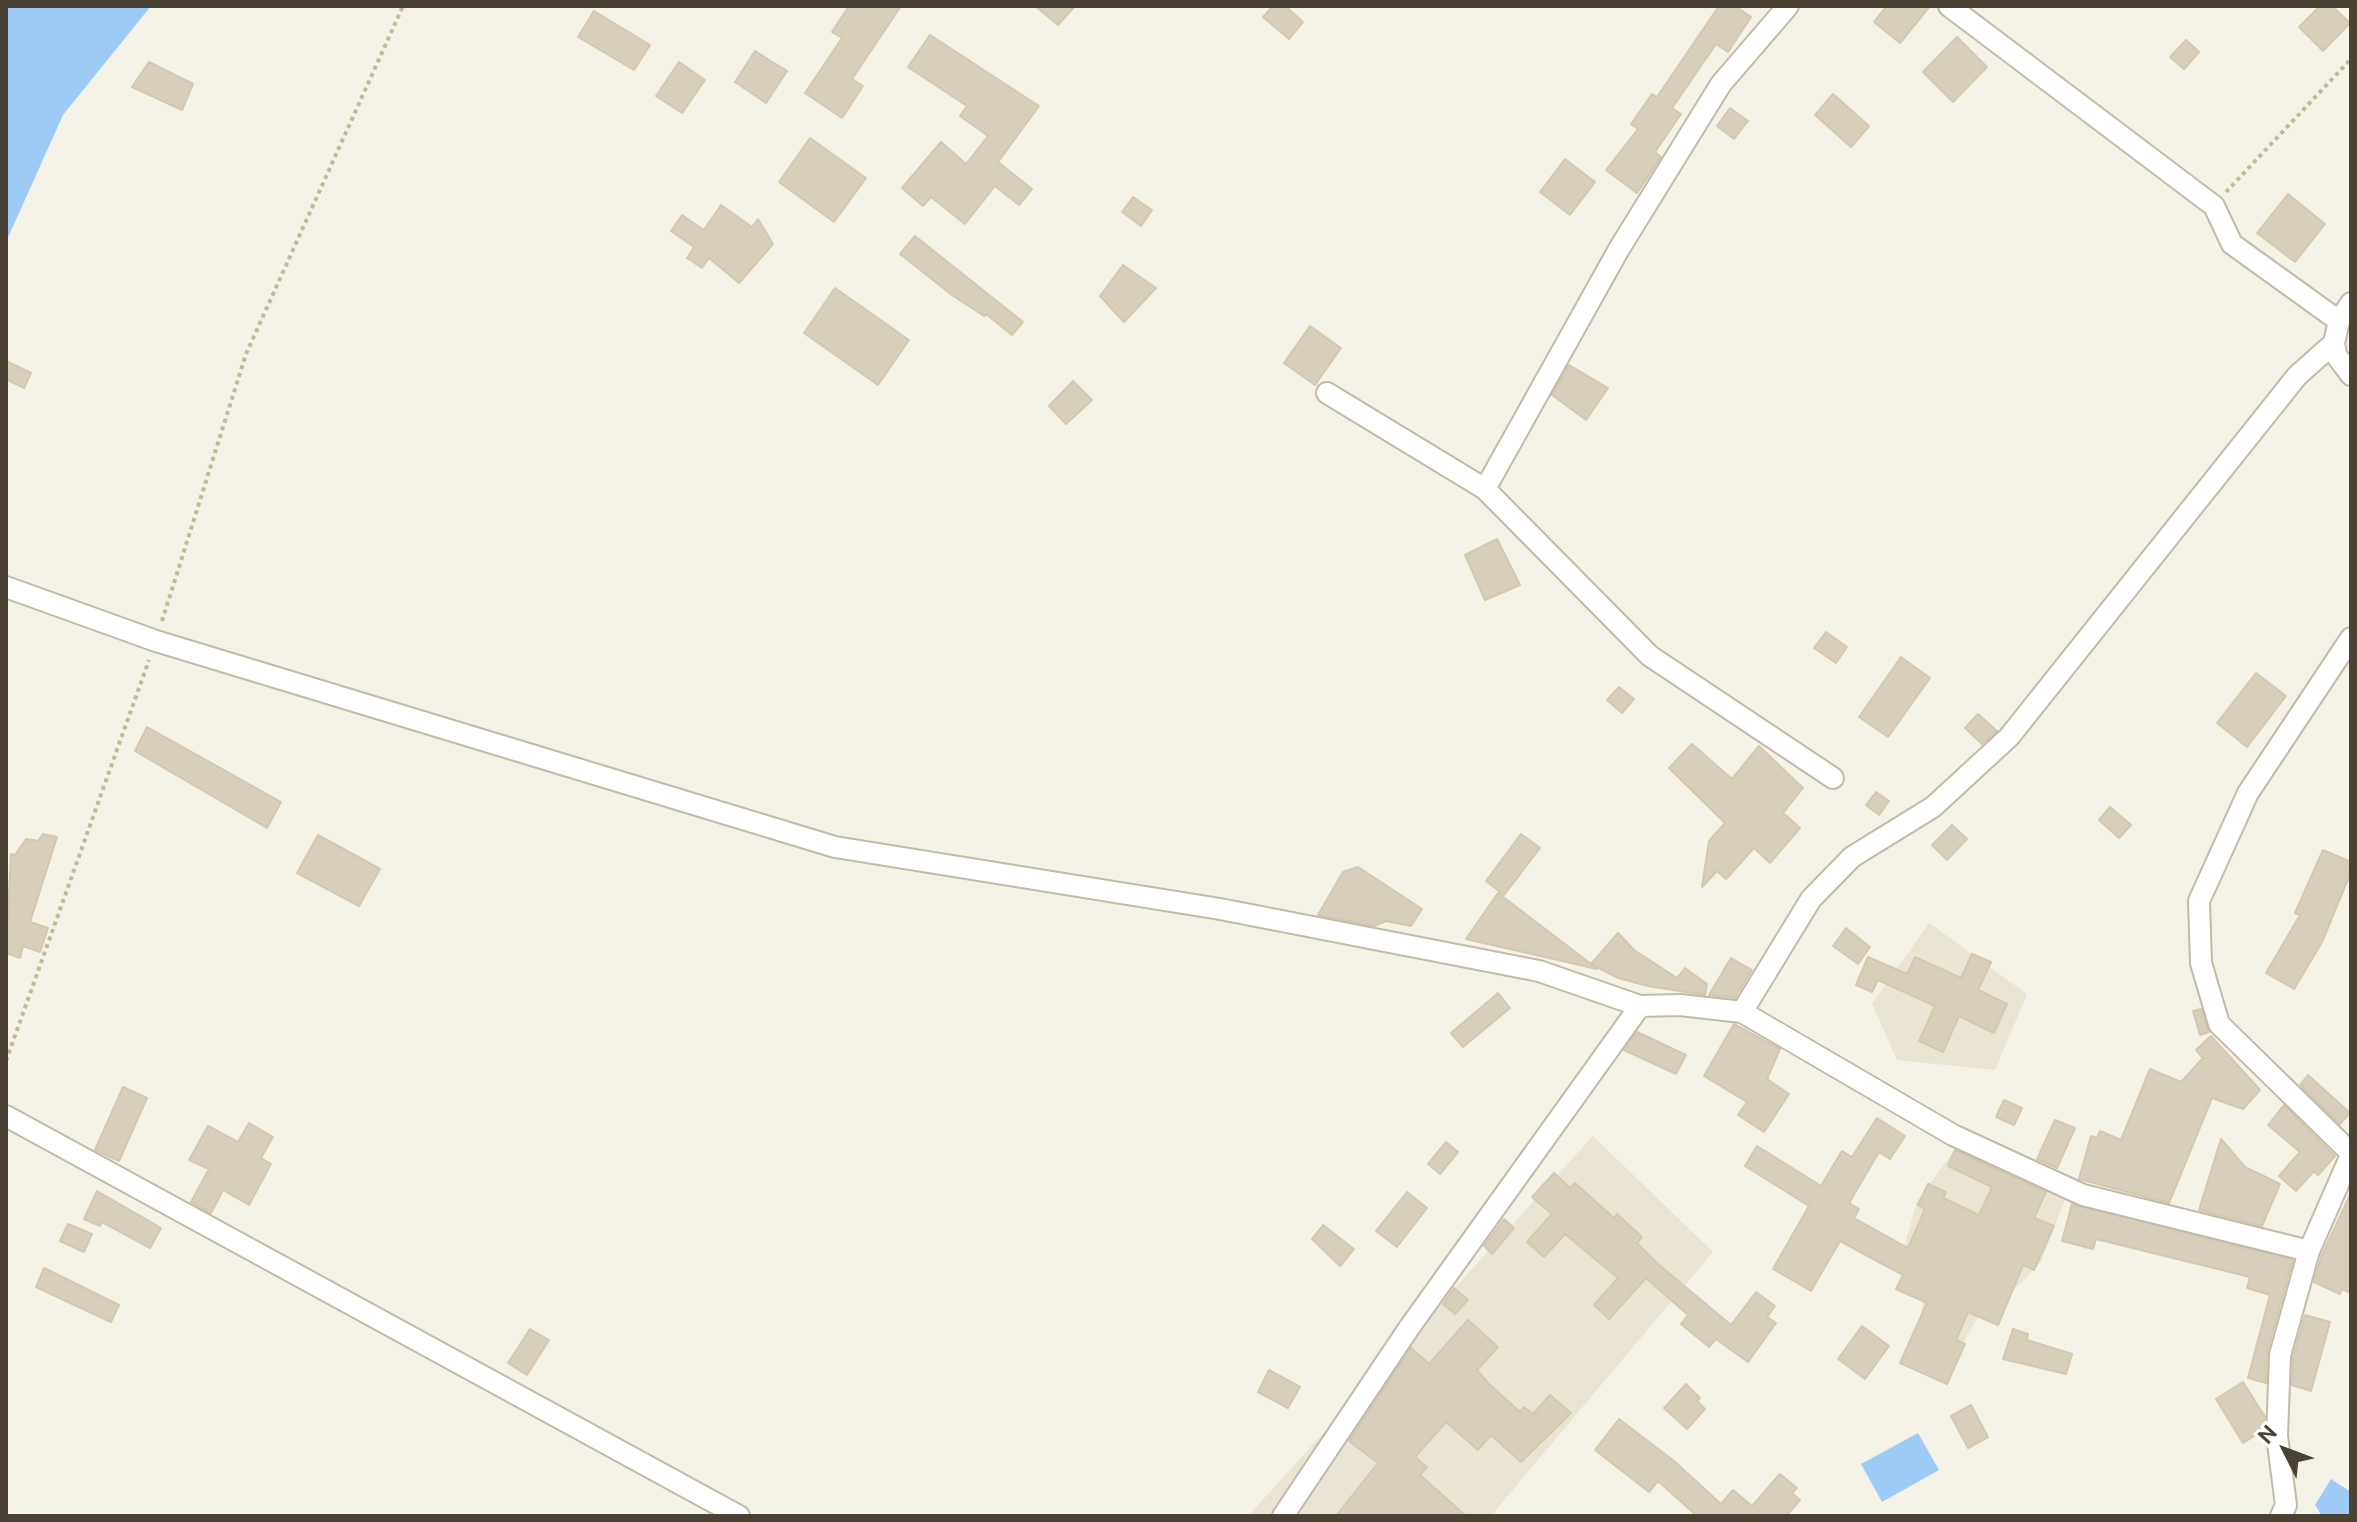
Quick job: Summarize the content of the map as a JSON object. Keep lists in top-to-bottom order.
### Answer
{
  "north": "top left"
}
